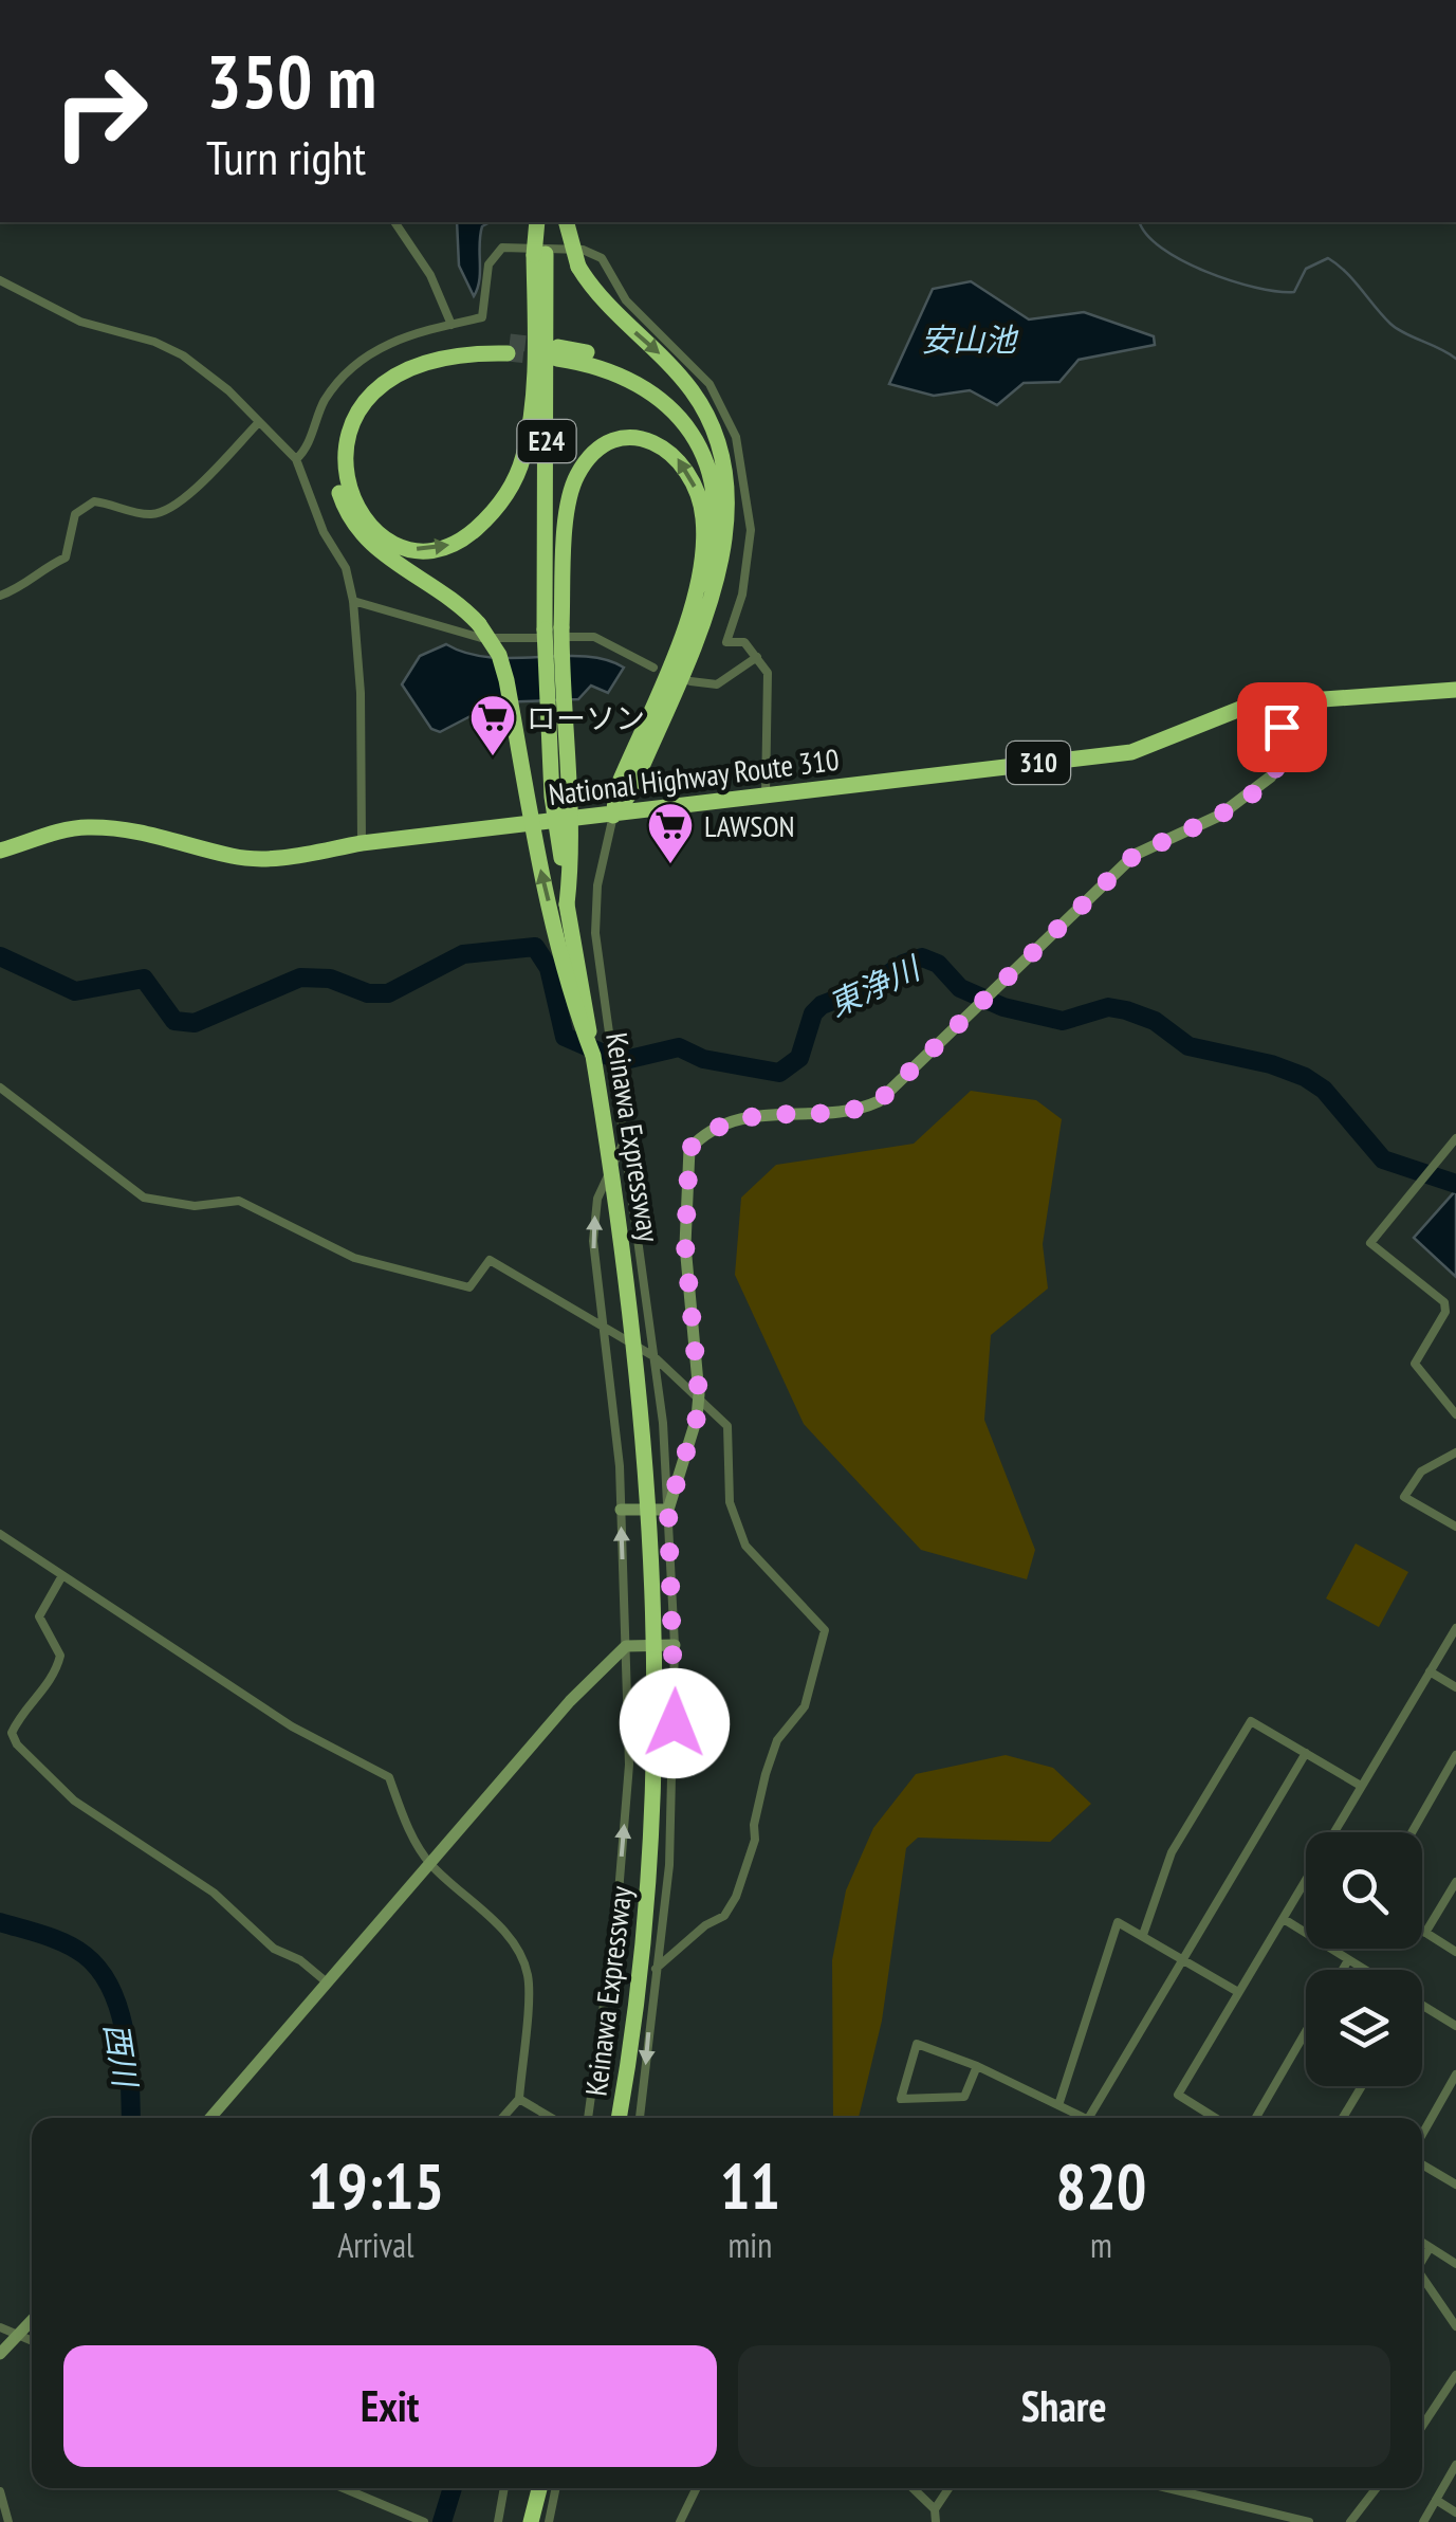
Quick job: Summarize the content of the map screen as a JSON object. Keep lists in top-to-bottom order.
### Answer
{
  "streets": {
    "highway": [
      "E24",
      "310",
      "National Highway Route 310",
      "Keinawa Expressway"
    ]
  },
  "crossings": [
    ["E24", "Keinawa Expressway"]
  ],
  "water": ["安山池", "東浄川", "西川"],
  "places": {
    "supermarket": ["ローソン", "LAWSON"]
  },
  "page": {
    "turn": ["350 m", "Turn right"],
    "eta": [
      "19:15",
      "Arrival",
      "11",
      "min",
      "820",
      "m"
    ],
    "buttons": ["Exit", "Share"]
  }
}
